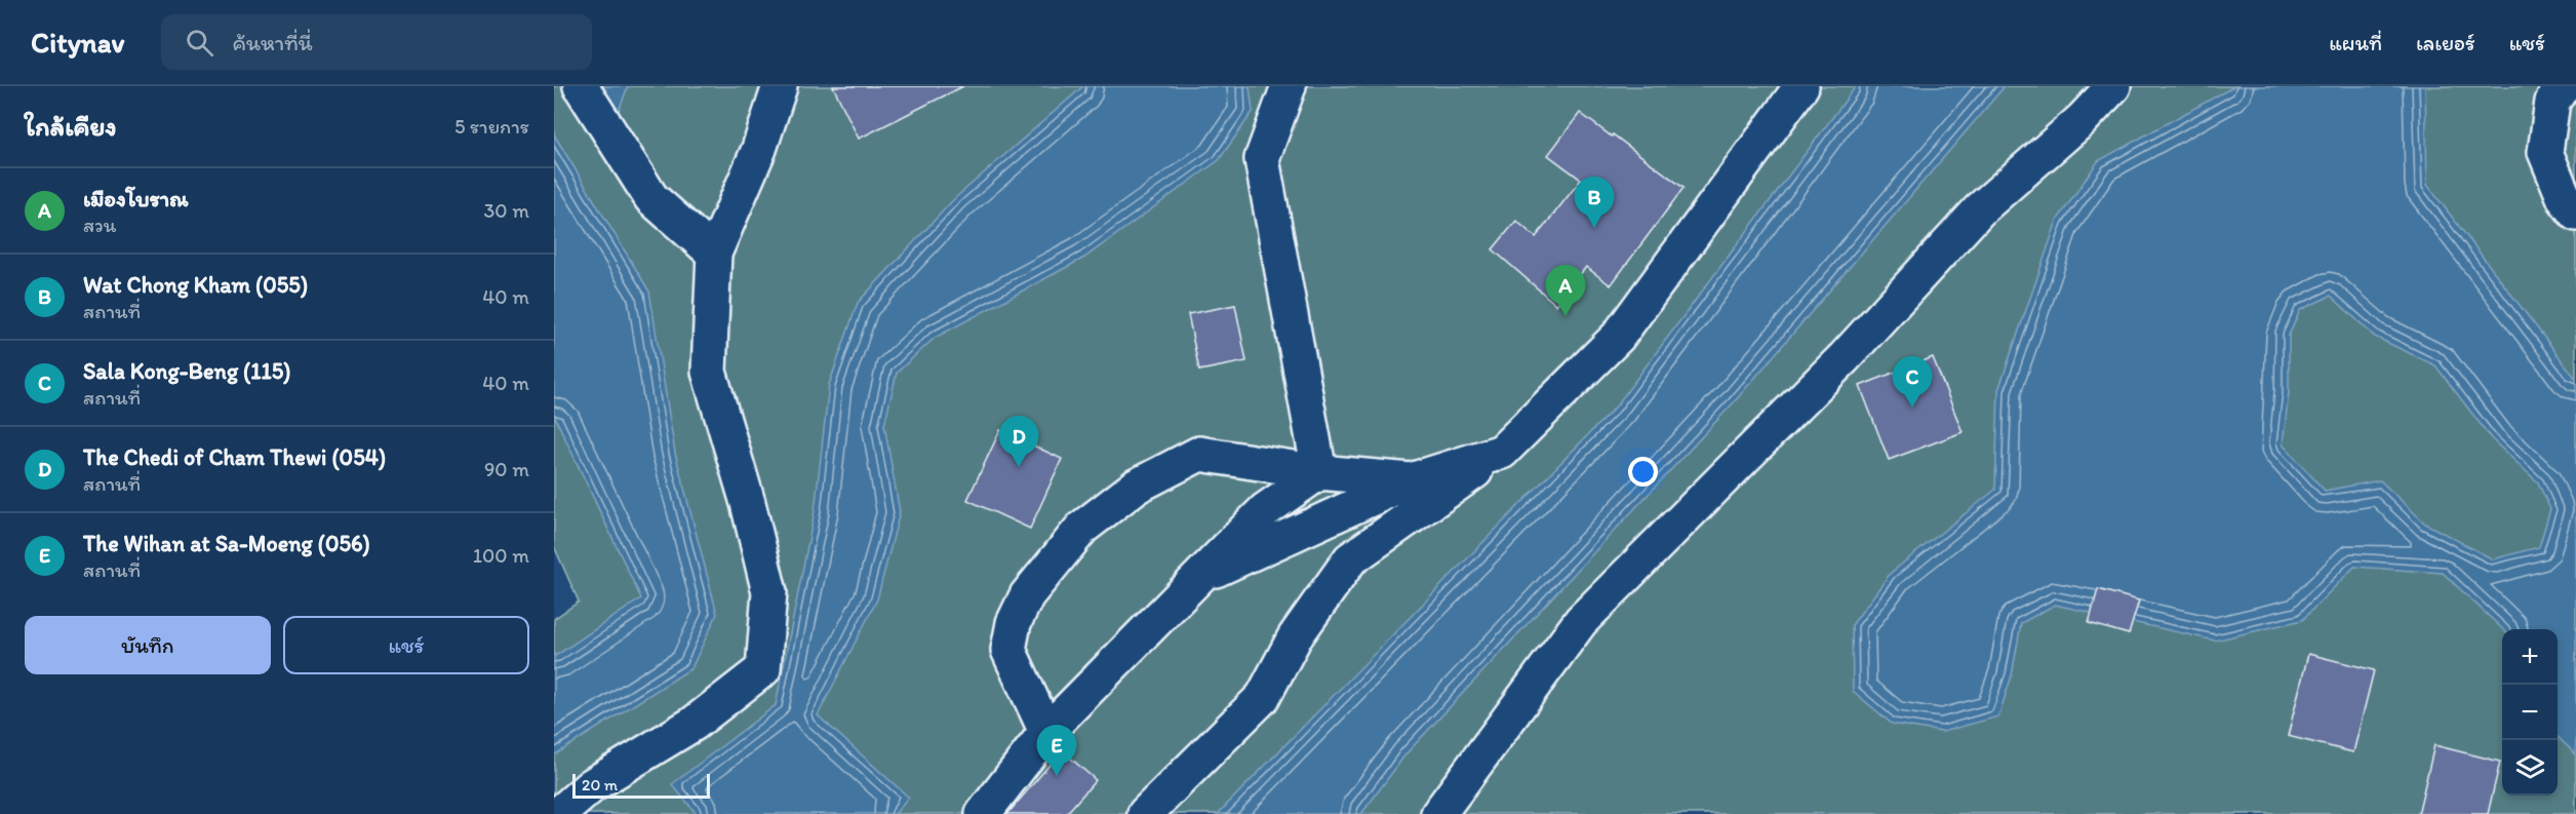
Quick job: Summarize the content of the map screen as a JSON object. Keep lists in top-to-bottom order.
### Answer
{
  "scale_bar": "20 m",
  "page": {
    "header": "Citynav",
    "search": "ค้นหาที่นี่",
    "nav": ["แผนที่", "เลเยอร์", "แชร์"],
    "heading": ["ใกล้เคียง", "5 รายการ"],
    "list": [
      {
        "mark": "A",
        "name": "เมืองโบราณ",
        "note": "สวน",
        "value": "30 m"
      },
      {
        "mark": "B",
        "name": "Wat Chong Kham (055)",
        "note": "สถานที่",
        "value": "40 m"
      },
      {
        "mark": "C",
        "name": "Sala Kong-Beng (115)",
        "note": "สถานที่",
        "value": "40 m"
      },
      {
        "mark": "D",
        "name": "The Chedi of Cham Thewi (054)",
        "note": "สถานที่",
        "value": "90 m"
      },
      {
        "mark": "E",
        "name": "The Wihan at Sa-Moeng (056)",
        "note": "สถานที่",
        "value": "100 m"
      }
    ],
    "pins": [
      "B",
      "A",
      "C",
      "D",
      "E"
    ],
    "buttons": ["บันทึก", "แชร์"],
    "map_buttons": ["+", "−"],
    "scale": "20 m"
  }
}
